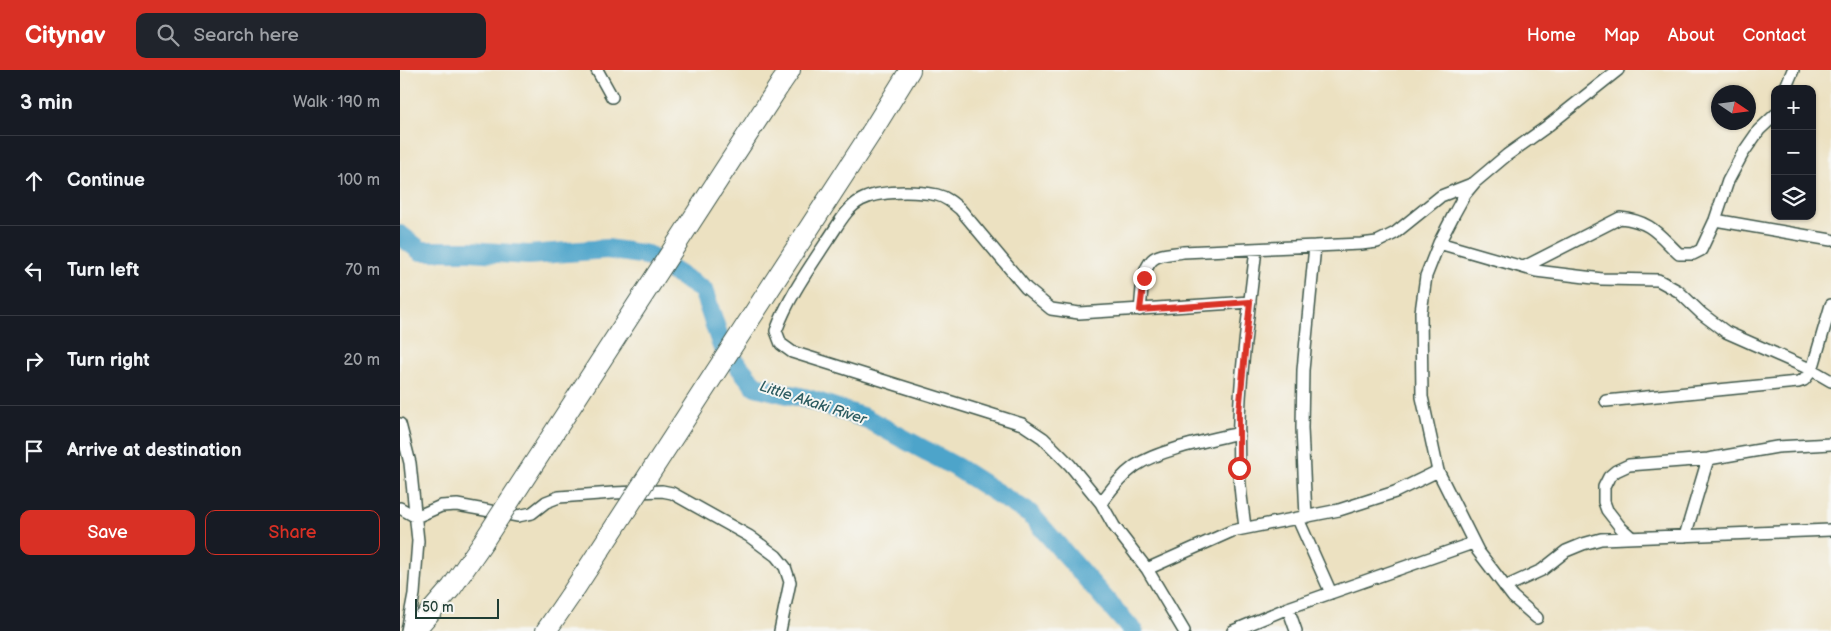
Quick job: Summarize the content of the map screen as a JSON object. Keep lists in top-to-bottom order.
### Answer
{
  "water": ["Little Akaki River"],
  "scale_bar": "50 m",
  "north": "right",
  "page": {
    "header": "Citynav",
    "search": "Search here",
    "nav": [
      "Home",
      "Map",
      "About",
      "Contact"
    ],
    "heading": ["3 min", "Walk · 190 m"],
    "map_buttons": ["+", "−"],
    "list": [
      ["Continue", "100 m"],
      ["Turn left", "70 m"],
      ["Turn right", "20 m"],
      "Arrive at destination"
    ],
    "buttons": ["Save", "Share"],
    "scale": "50 m"
  }
}
